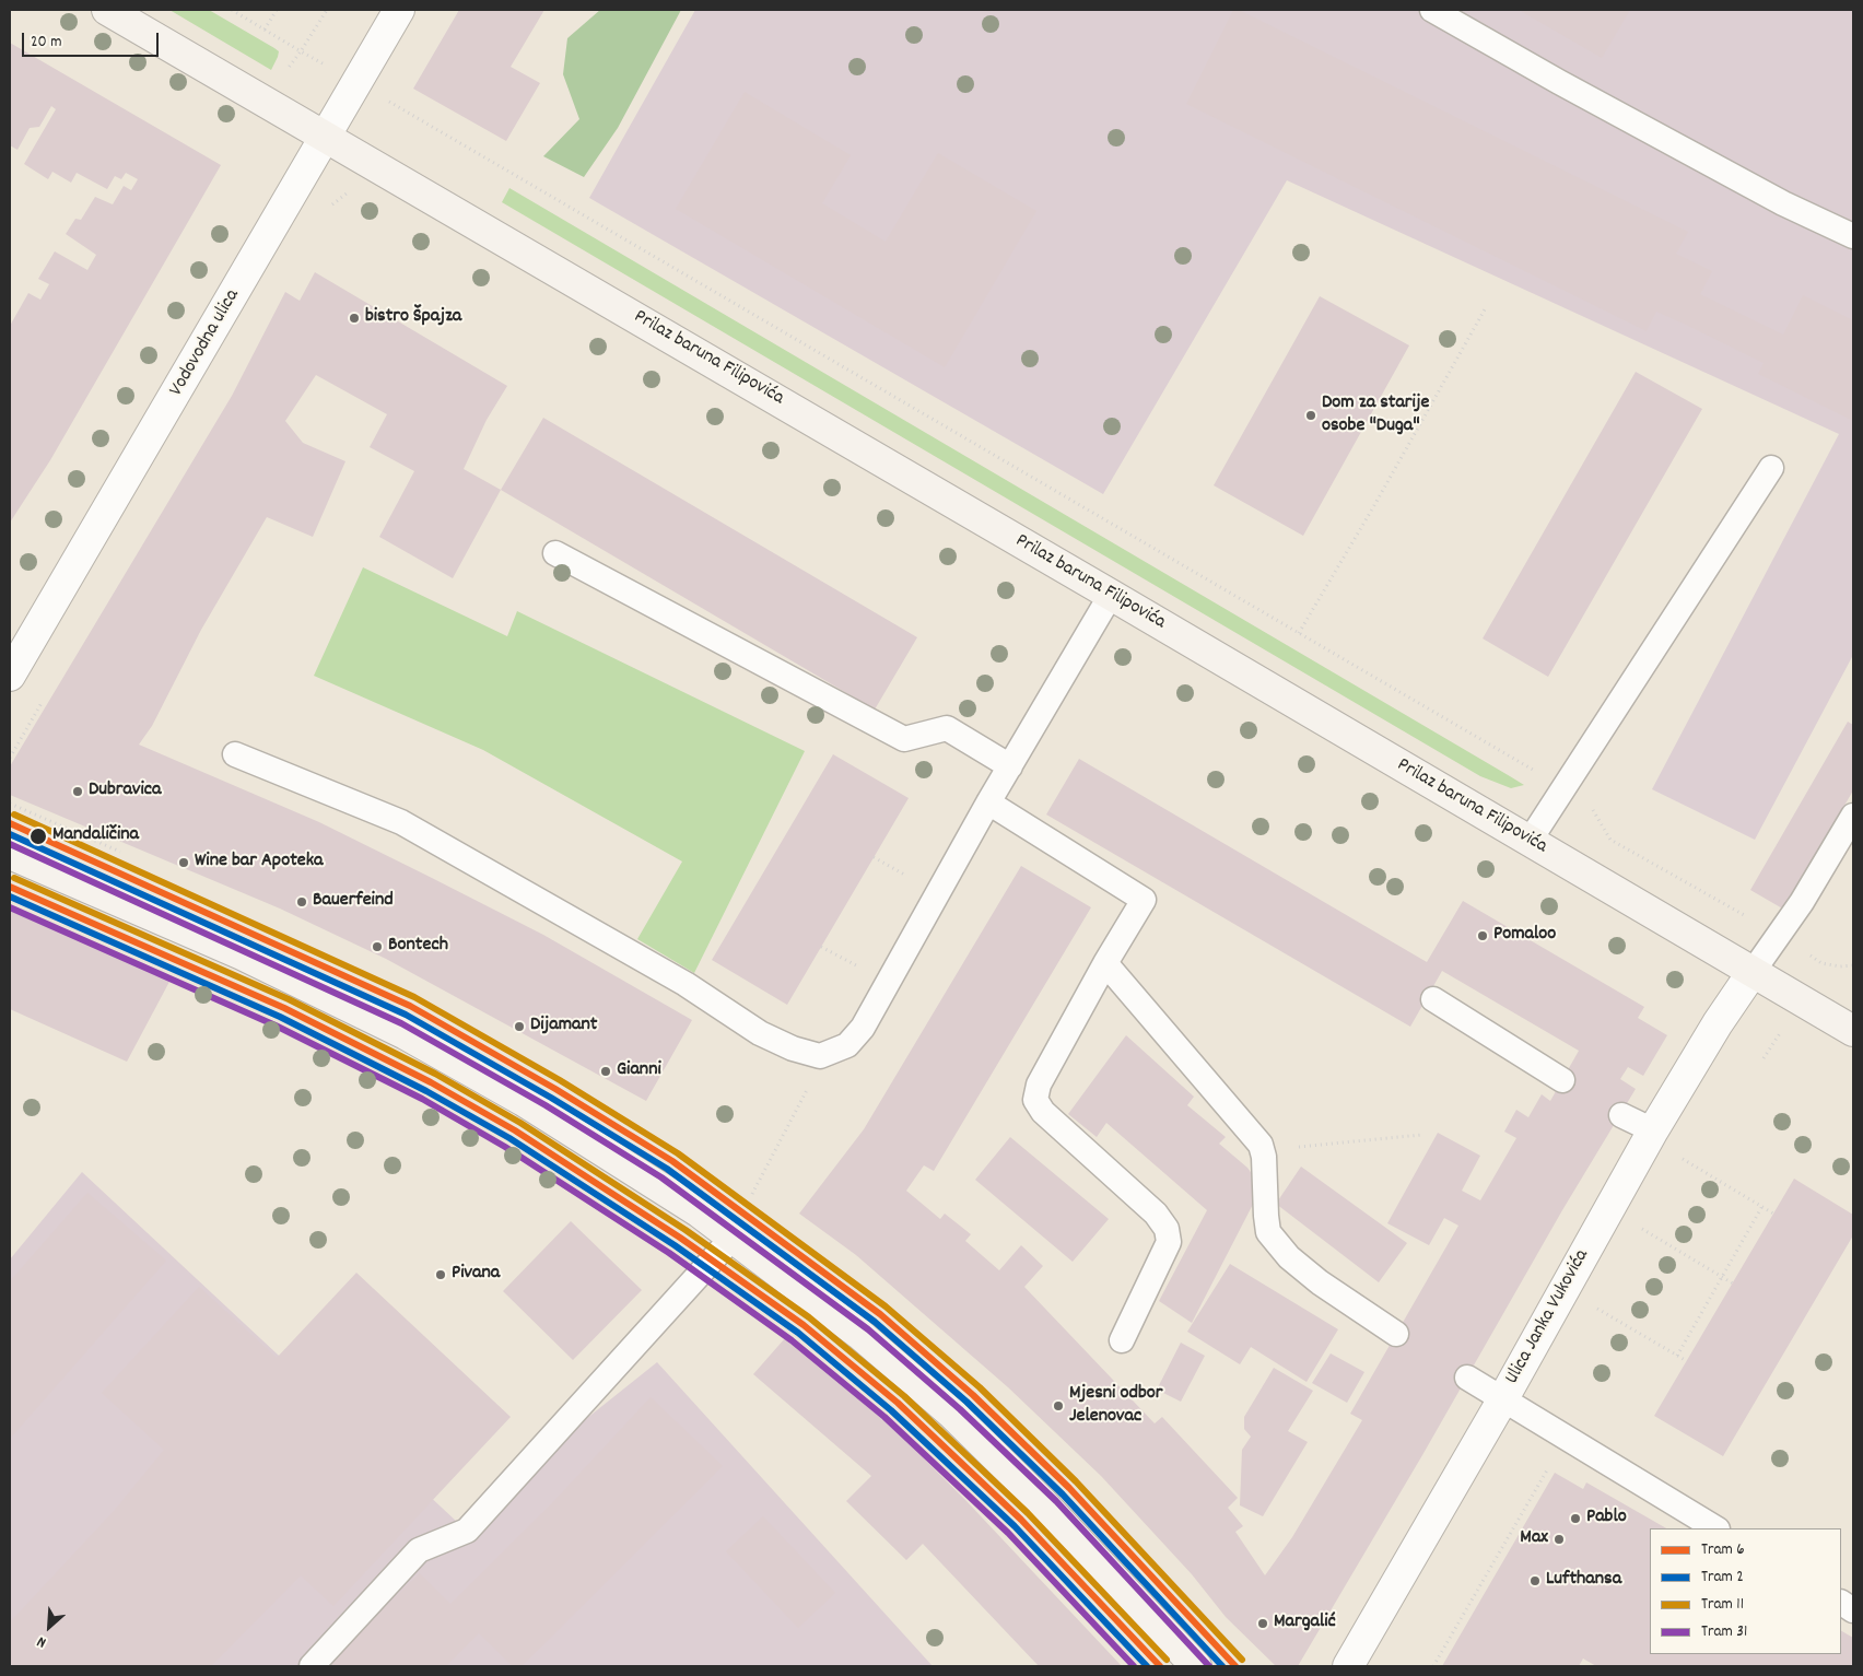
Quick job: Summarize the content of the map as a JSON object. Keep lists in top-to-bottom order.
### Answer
{
  "streets": {
    "main road": ["Prilaz baruna Filipovića"],
    "street": ["Vodovodna ulica", "Ulica Janka Vukovića"]
  },
  "crossings": [
    ["Vodovodna ulica", "Prilaz baruna Filipovića"],
    ["Prilaz baruna Filipovića", "Ulica Janka Vukovića"]
  ],
  "places": [
    "bistro Špajza",
    "Dom za starije osobe \"Duga\"",
    "Dubravica",
    "Mandaličina",
    "Wine bar Apoteka",
    "Bauerfeind",
    "Pomaloo",
    "Bontech",
    "Dijamant",
    "Gianni",
    "Pivana",
    "Mjesni odbor Jelenovac",
    "Pablo",
    "Max",
    "Lufthansa",
    "Margalić"
  ],
  "lines": [
    "tram line 11",
    "tram line 6",
    "tram line 2",
    "tram line 31"
  ],
  "legend": [
    "Tram 6",
    "Tram 2",
    "Tram 11",
    "Tram 31"
  ],
  "scale_bar": "20 m",
  "north": "bottom left"
}
